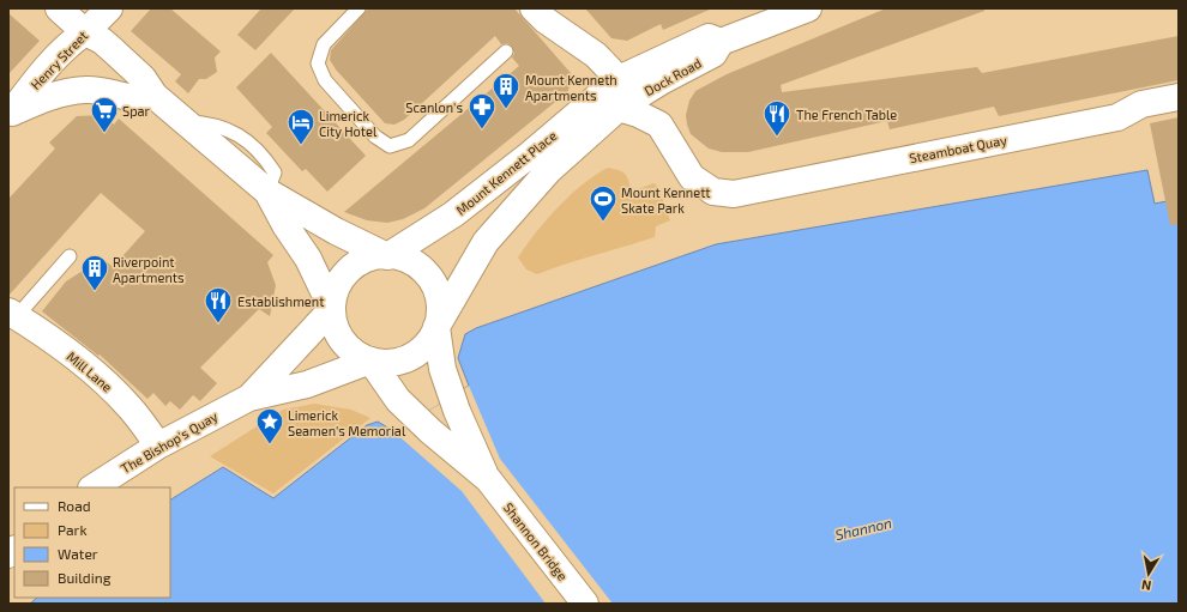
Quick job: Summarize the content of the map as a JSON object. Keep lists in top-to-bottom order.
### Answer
{
  "streets": {
    "main road": [
      "Henry Street",
      "Dock Road",
      "Steamboat Quay",
      "Mount Kennett Place",
      "Mill Lane",
      "The Bishop's Quay",
      "Shannon Bridge"
    ]
  },
  "crossings": [
    ["Dock Road", "Steamboat Quay"],
    ["Dock Road", "Mount Kennett Place"],
    ["Steamboat Quay", "Mount Kennett Place"],
    ["Mount Kennett Place", "The Bishop's Quay"],
    ["Mill Lane", "The Bishop's Quay"]
  ],
  "water": ["Shannon"],
  "places": {
    "building": ["Mount Kenneth Apartments", "Riverpoint Apartments"],
    "pharmacy": ["Scanlon's"],
    "supermarket": ["Spar"],
    "restaurant": ["The French Table", "Establishment"],
    "hotel": ["Limerick City Hotel"],
    "sports": ["Mount Kennett Skate Park"],
    "place": ["Limerick Seamen's Memorial"]
  },
  "legend": [
    "Road",
    "Park",
    "Water",
    "Building"
  ],
  "north": "bottom"
}
